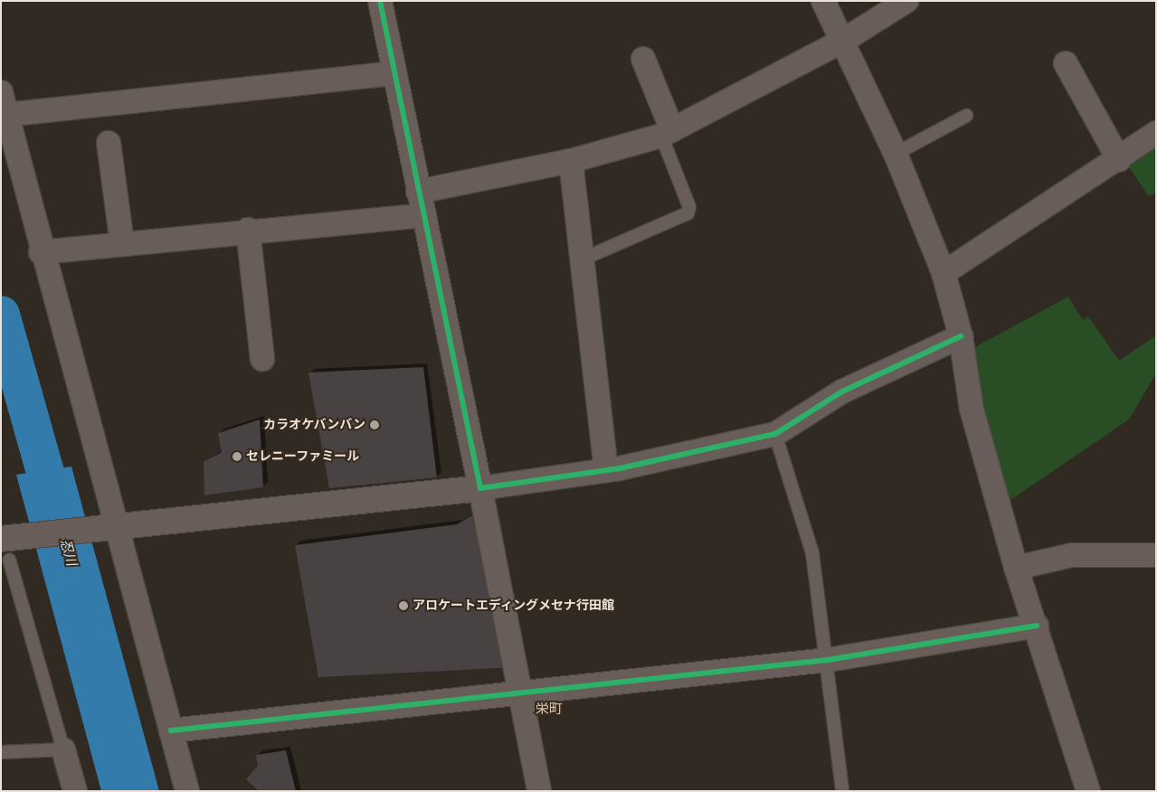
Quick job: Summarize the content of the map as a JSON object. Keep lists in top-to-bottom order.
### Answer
{
  "districts": ["栄町"],
  "water": ["忍川"],
  "places": ["カラオケバンバン", "セレニーファミール", "アロケートエディングメセナ行田館"]
}
